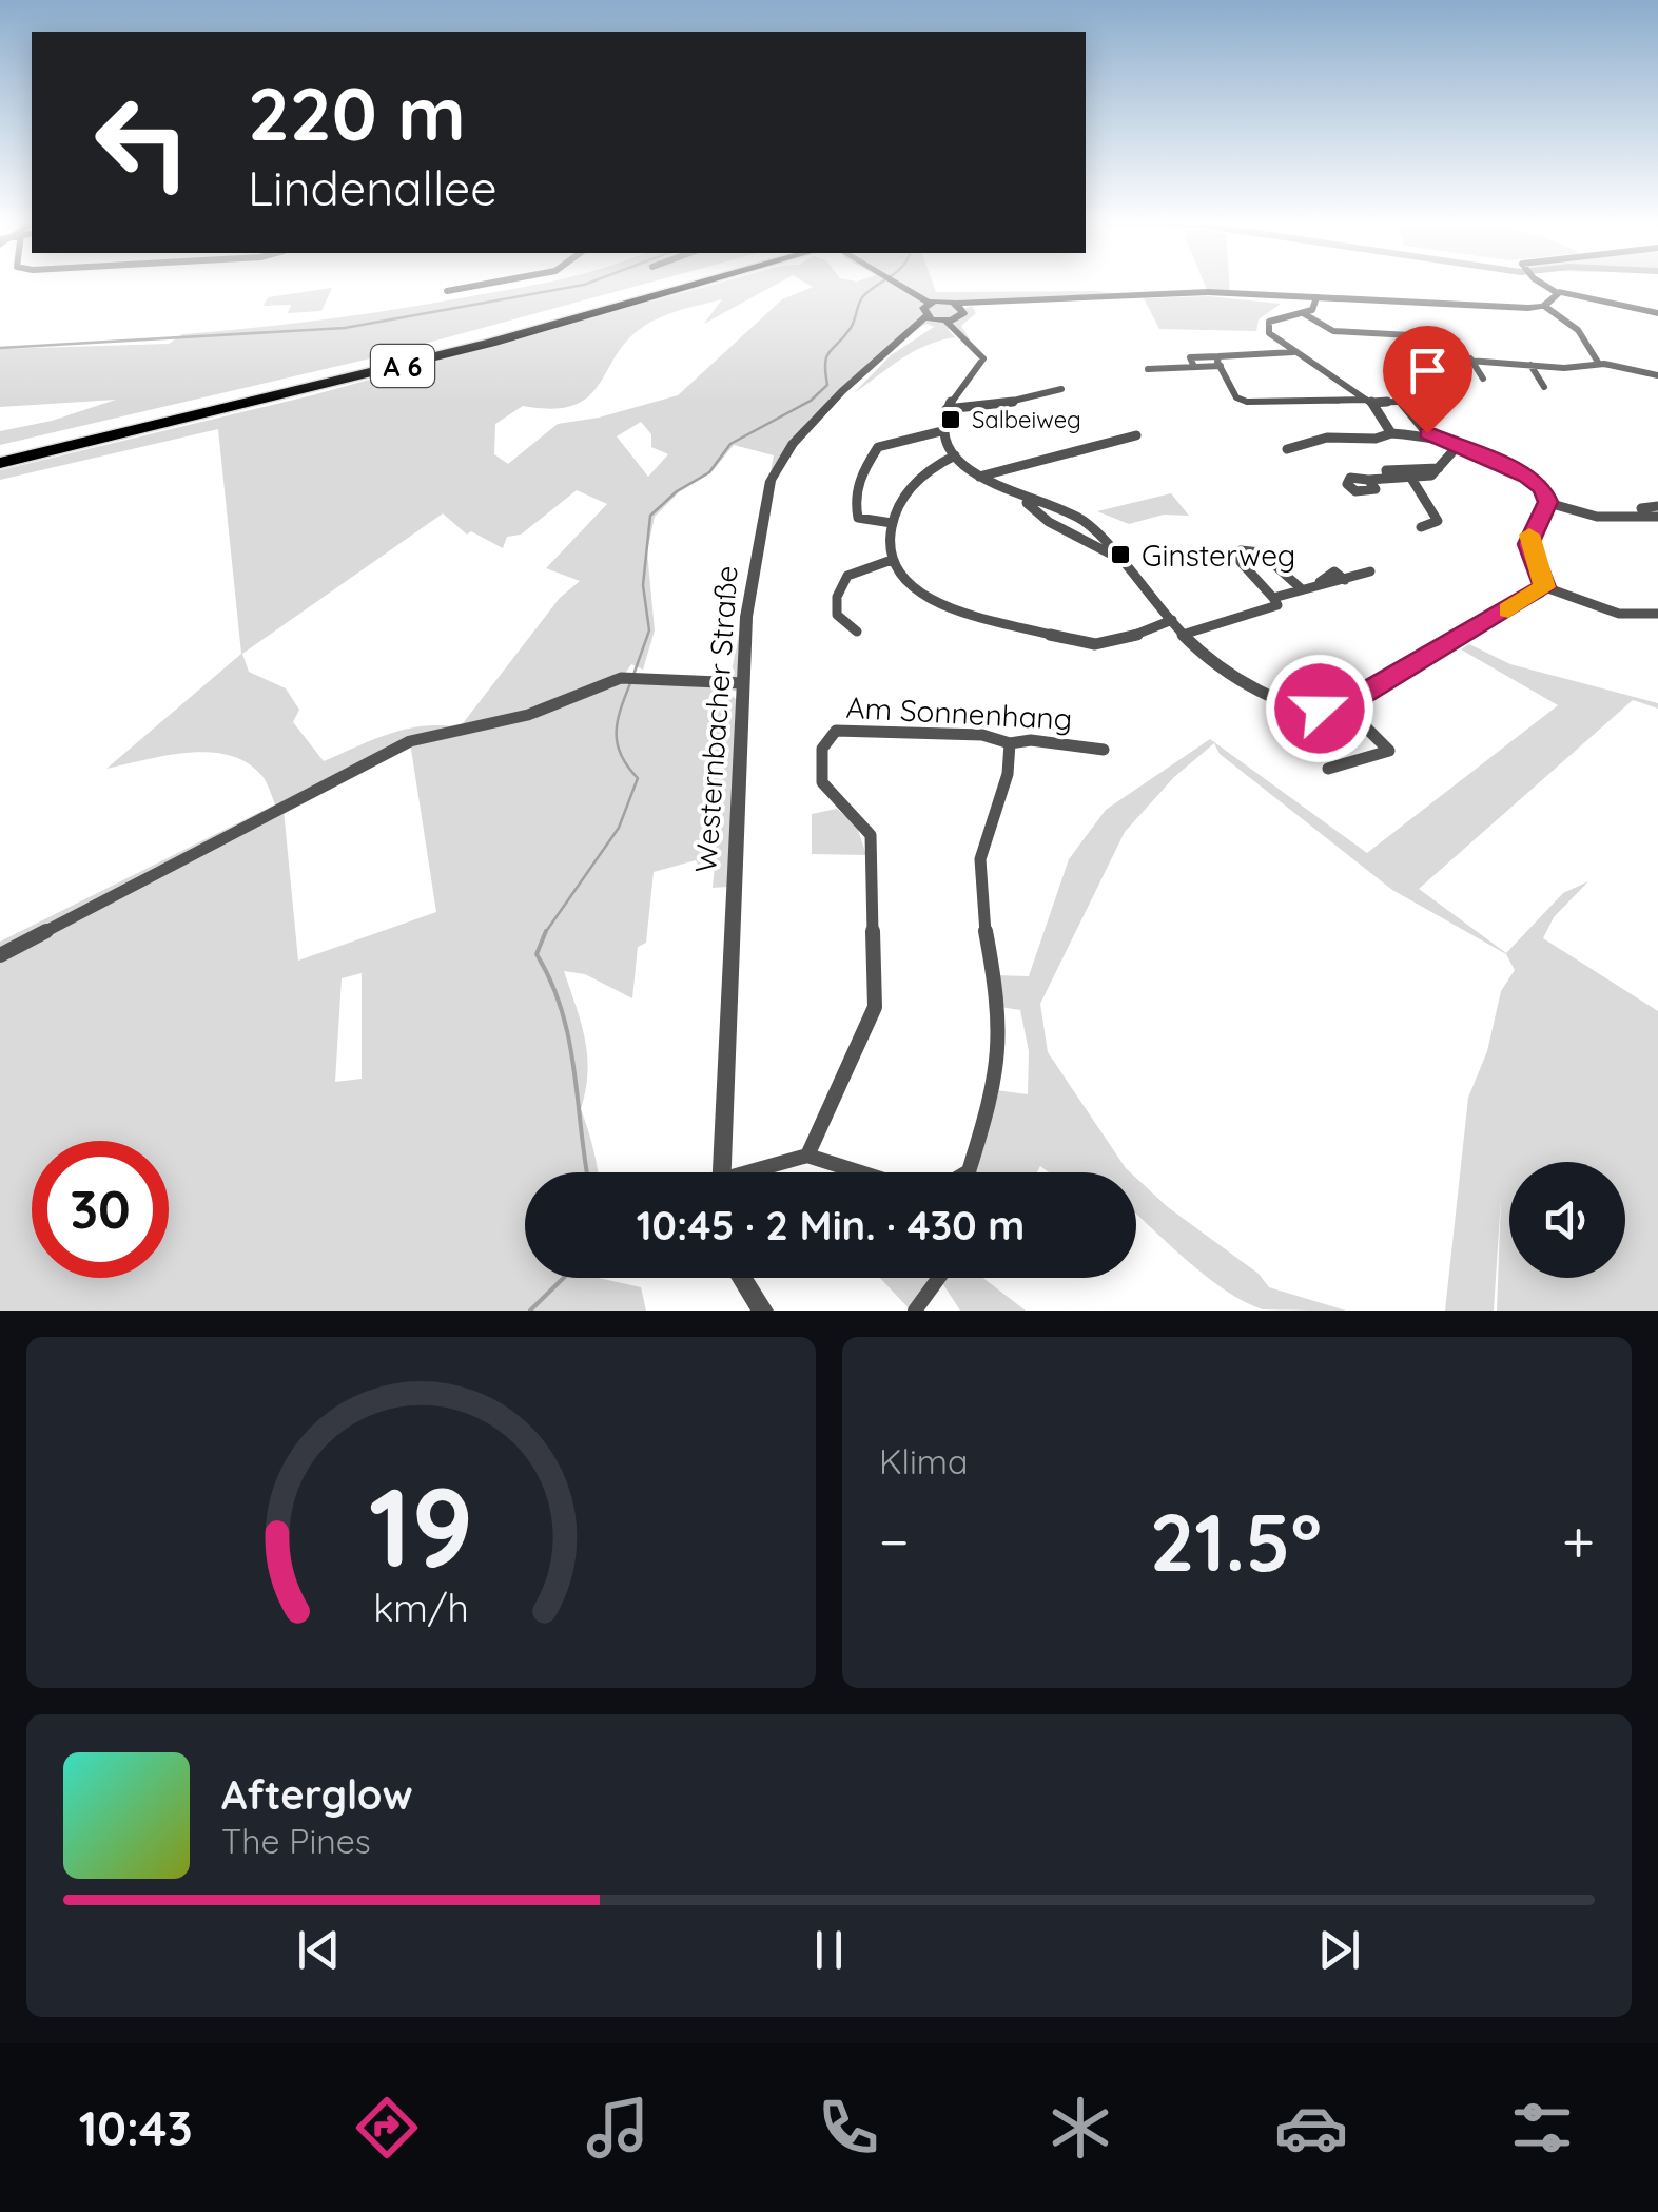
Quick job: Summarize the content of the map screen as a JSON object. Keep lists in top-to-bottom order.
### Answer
{
  "streets": {
    "highway": ["A 6"],
    "street": ["Am Sonnenhang", "Westernbacher Straße"]
  },
  "places": {
    "transit": ["Salbeiweg", "Ginsterweg"]
  },
  "page": {
    "turn": ["220 m", "Lindenallee"],
    "limit": "30",
    "trip": "10:45 · 2 Min. · 430 m",
    "tile": "Klima",
    "heat": ["−", "21.5°", "+"],
    "song": ["Afterglow", "The Pines"],
    "tabs": "10:43",
    "gauge": ["19", "km/h"]
  }
}
